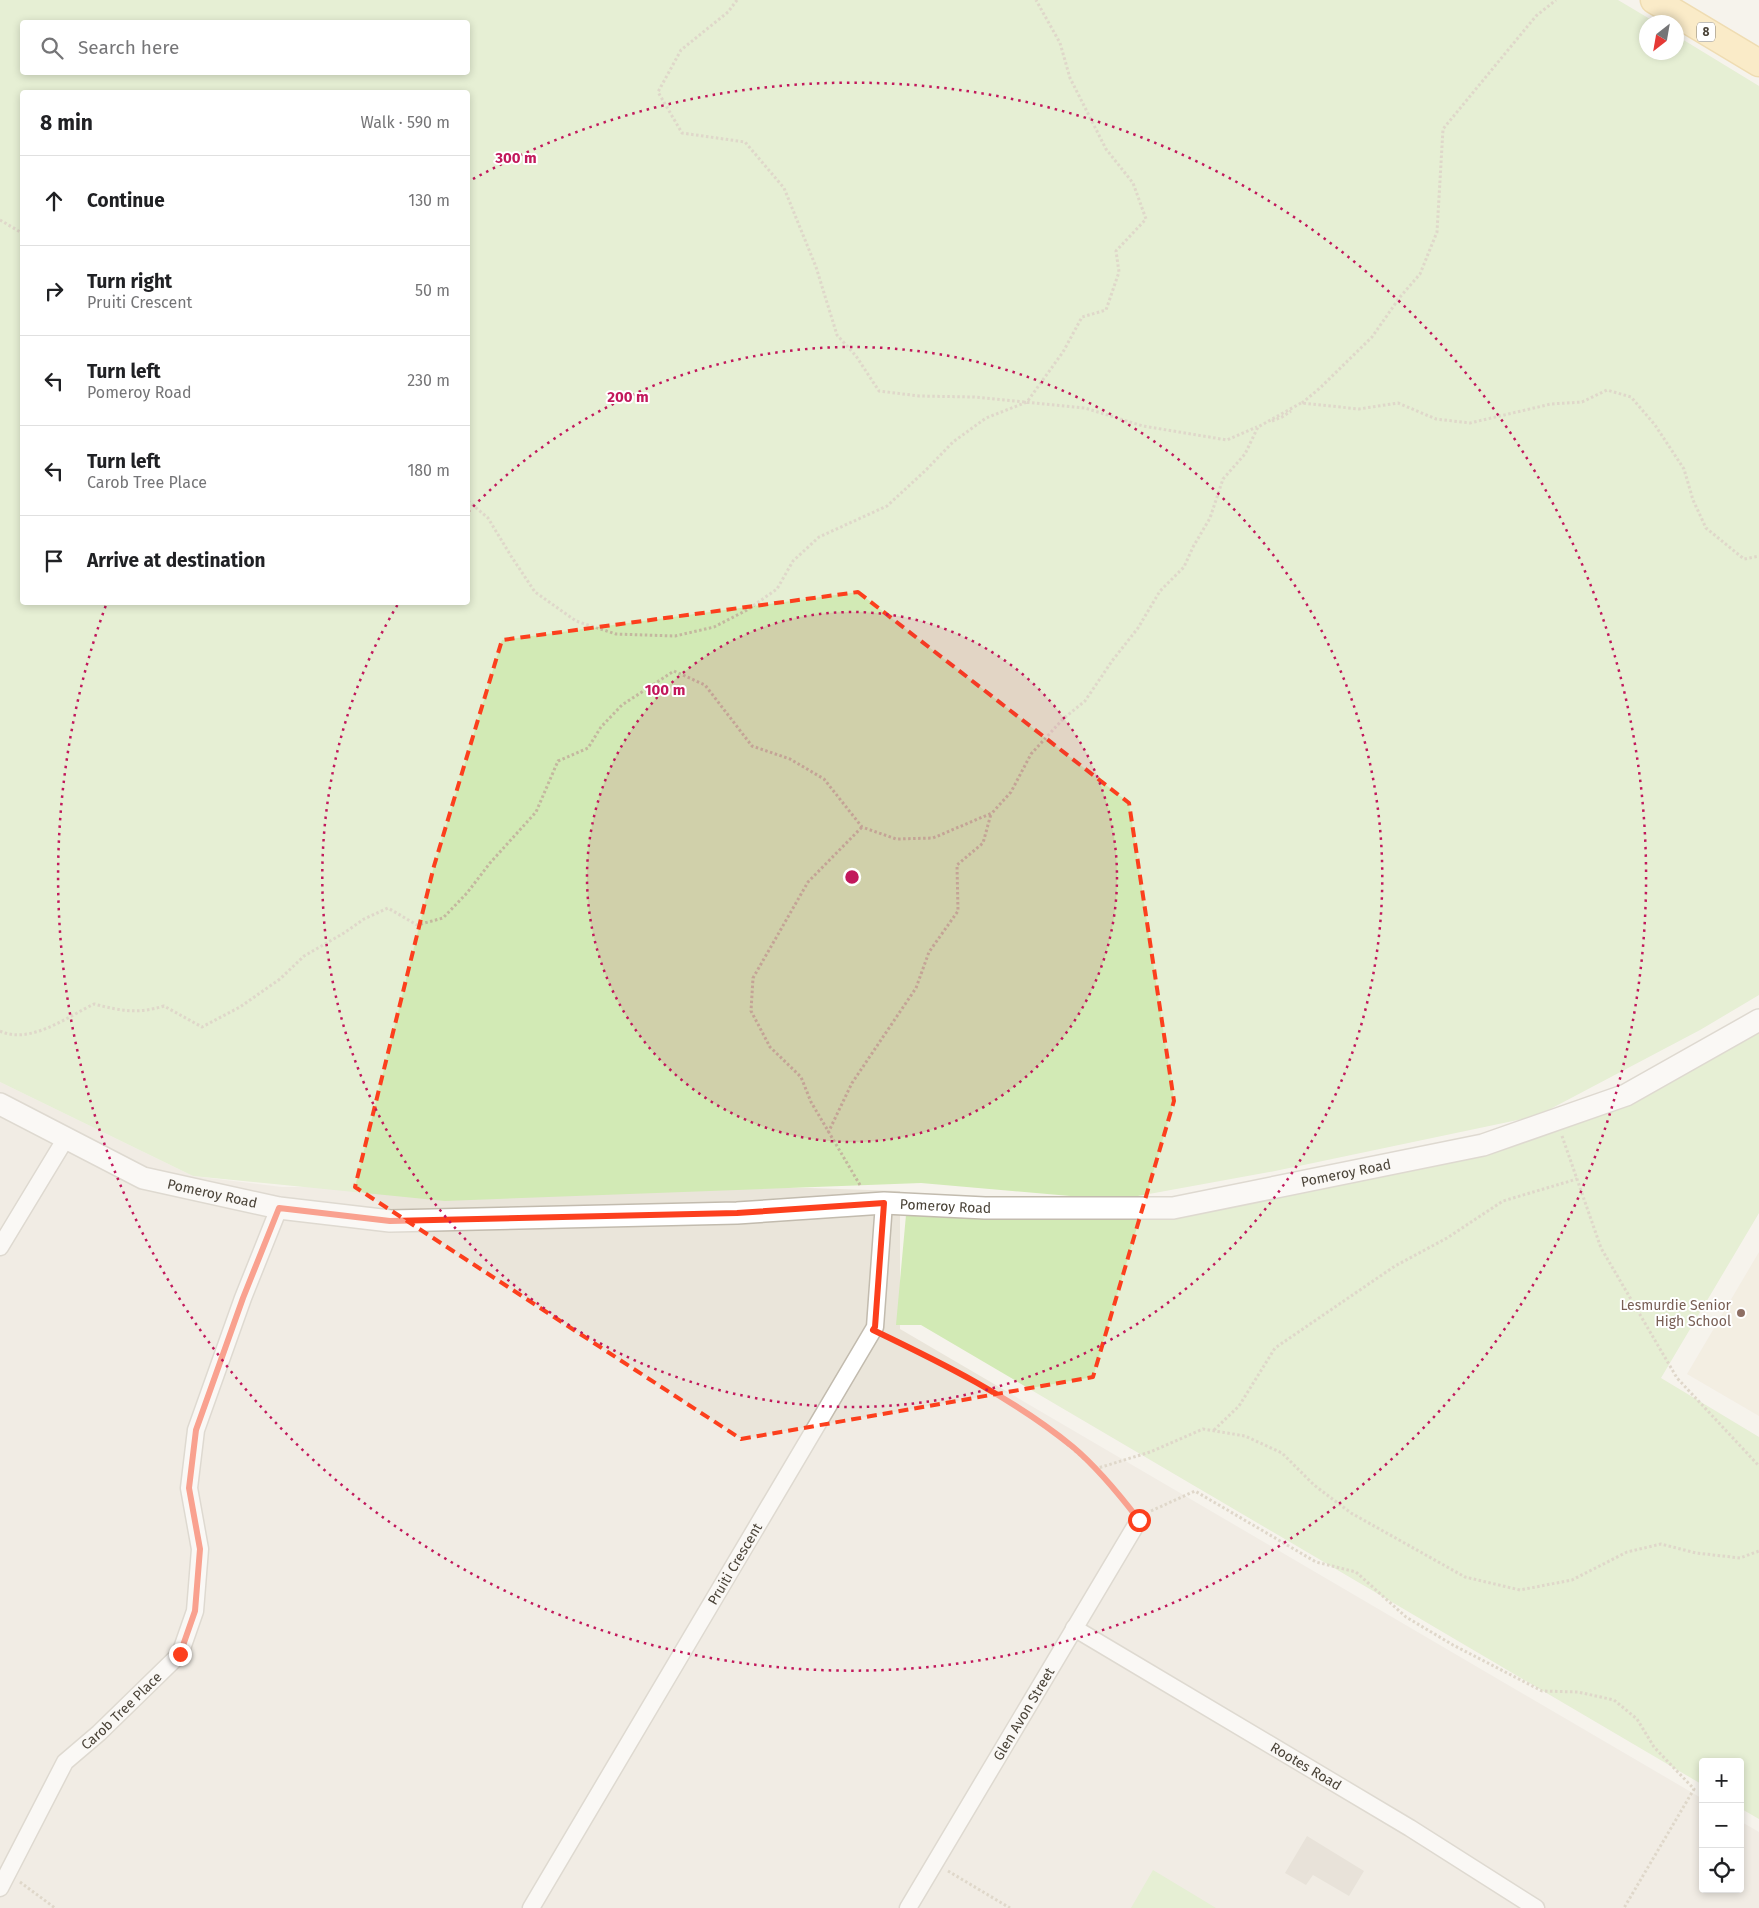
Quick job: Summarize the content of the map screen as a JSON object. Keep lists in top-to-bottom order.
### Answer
{
  "streets": {
    "main road": ["8"],
    "street": [
      "Pomeroy Road",
      "Pruiti Crescent",
      "Carob Tree Place",
      "Glen Avon Street",
      "Rootes Road"
    ]
  },
  "crossings": [
    ["Pomeroy Road", "Pruiti Crescent"],
    ["Pomeroy Road", "Carob Tree Place"],
    ["Glen Avon Street", "Rootes Road"]
  ],
  "places": ["Lesmurdie Senior High School"],
  "north": "bottom left",
  "page": {
    "search": "Search here",
    "heading": ["8 min", "Walk · 590 m"],
    "list": [
      ["Continue", "130 m"],
      ["Turn right", "Pruiti Crescent", "50 m"],
      ["Turn left", "Pomeroy Road", "230 m"],
      ["Turn left", "Carob Tree Place", "180 m"],
      "Arrive at destination"
    ],
    "map_buttons": ["+", "−"]
  },
  "rings": ["300 m", "200 m", "100 m"]
}
